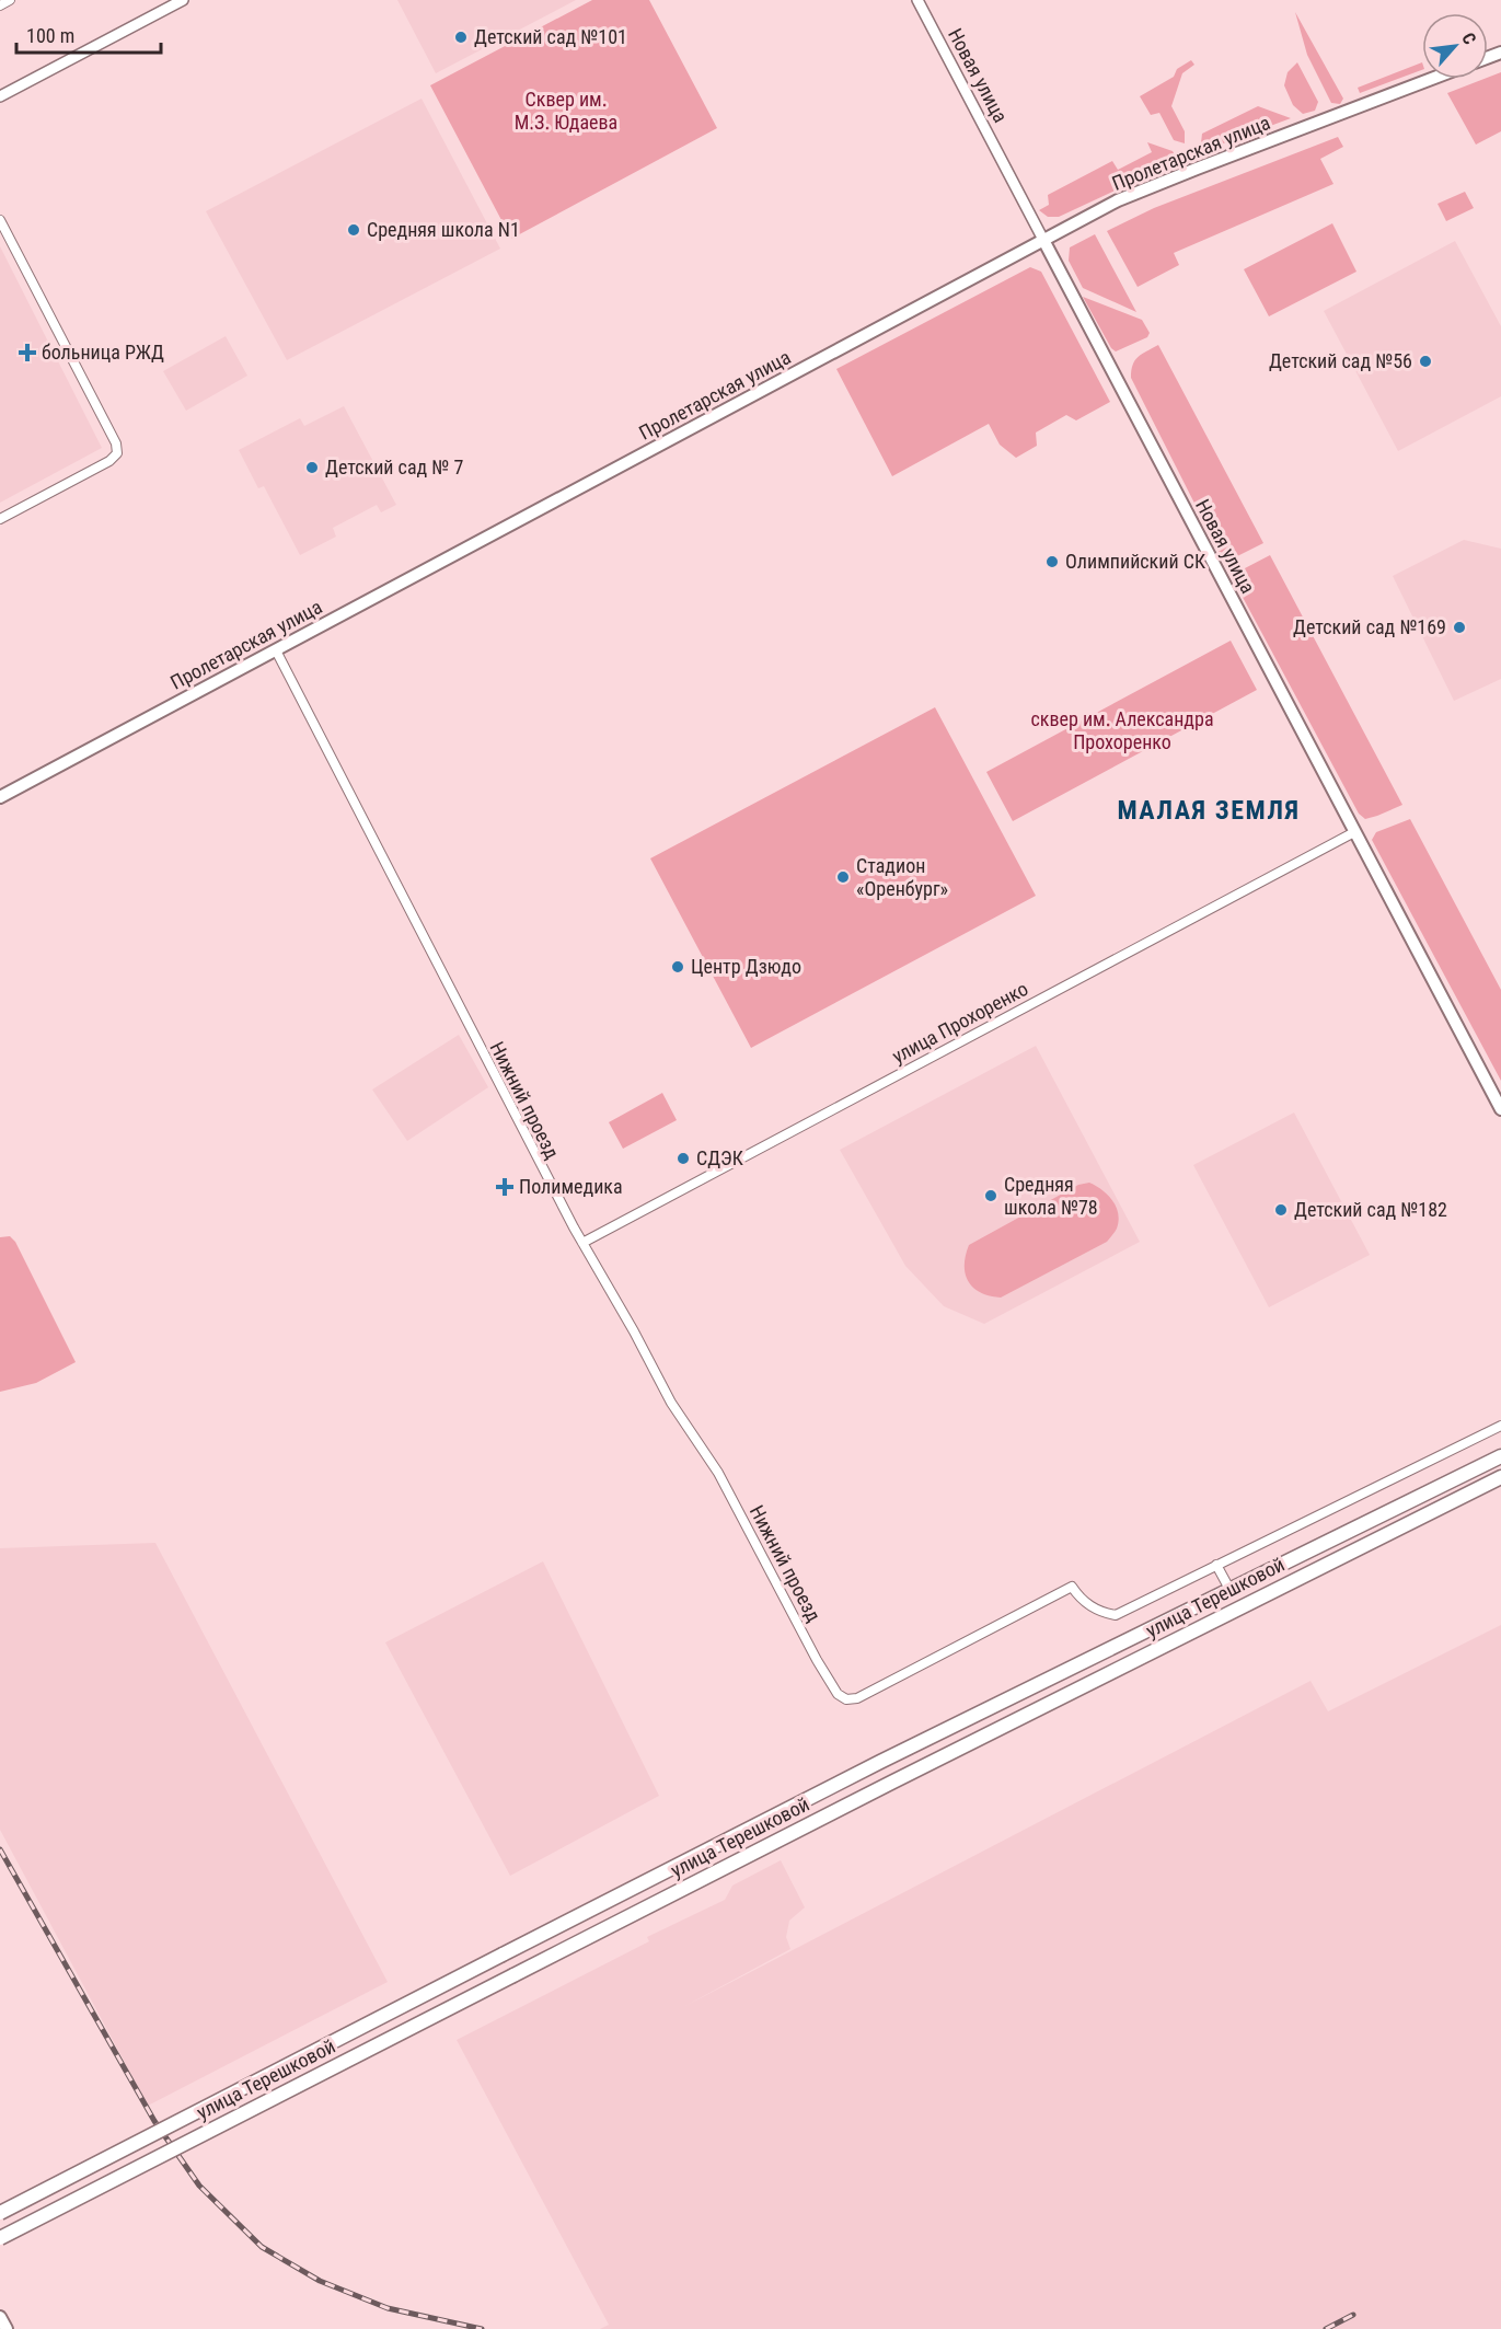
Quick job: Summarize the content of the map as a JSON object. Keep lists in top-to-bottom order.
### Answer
{
  "streets": {
    "main road": ["Новая улица", "Пролетарская улица", "улица Терешковой"],
    "street": ["улица Прохоренко", "Нижний проезд"]
  },
  "crossings": [
    ["Новая улица", "Пролетарская улица"],
    ["Новая улица", "улица Прохоренко"],
    ["Пролетарская улица", "Нижний проезд"],
    ["улица Прохоренко", "Нижний проезд"]
  ],
  "districts": ["МАЛАЯ ЗЕМЛЯ"],
  "parks": ["Сквер им. М.З. Юдаева", "сквер им. Александра Прохоренко"],
  "places": {
    "other": [
      "Детский сад №101",
      "Средняя школа N1",
      "Детский сад №56",
      "Детский сад № 7",
      "Олимпийский СК",
      "Детский сад №169",
      "Стадион «Оренбург»",
      "Центр Дзюдо",
      "СДЭК",
      "Средняя школа №78",
      "Детский сад №182"
    ],
    "health": ["больница РЖД", "Полимедика"]
  },
  "scale_bar": "100 m",
  "north": "top right"
}
